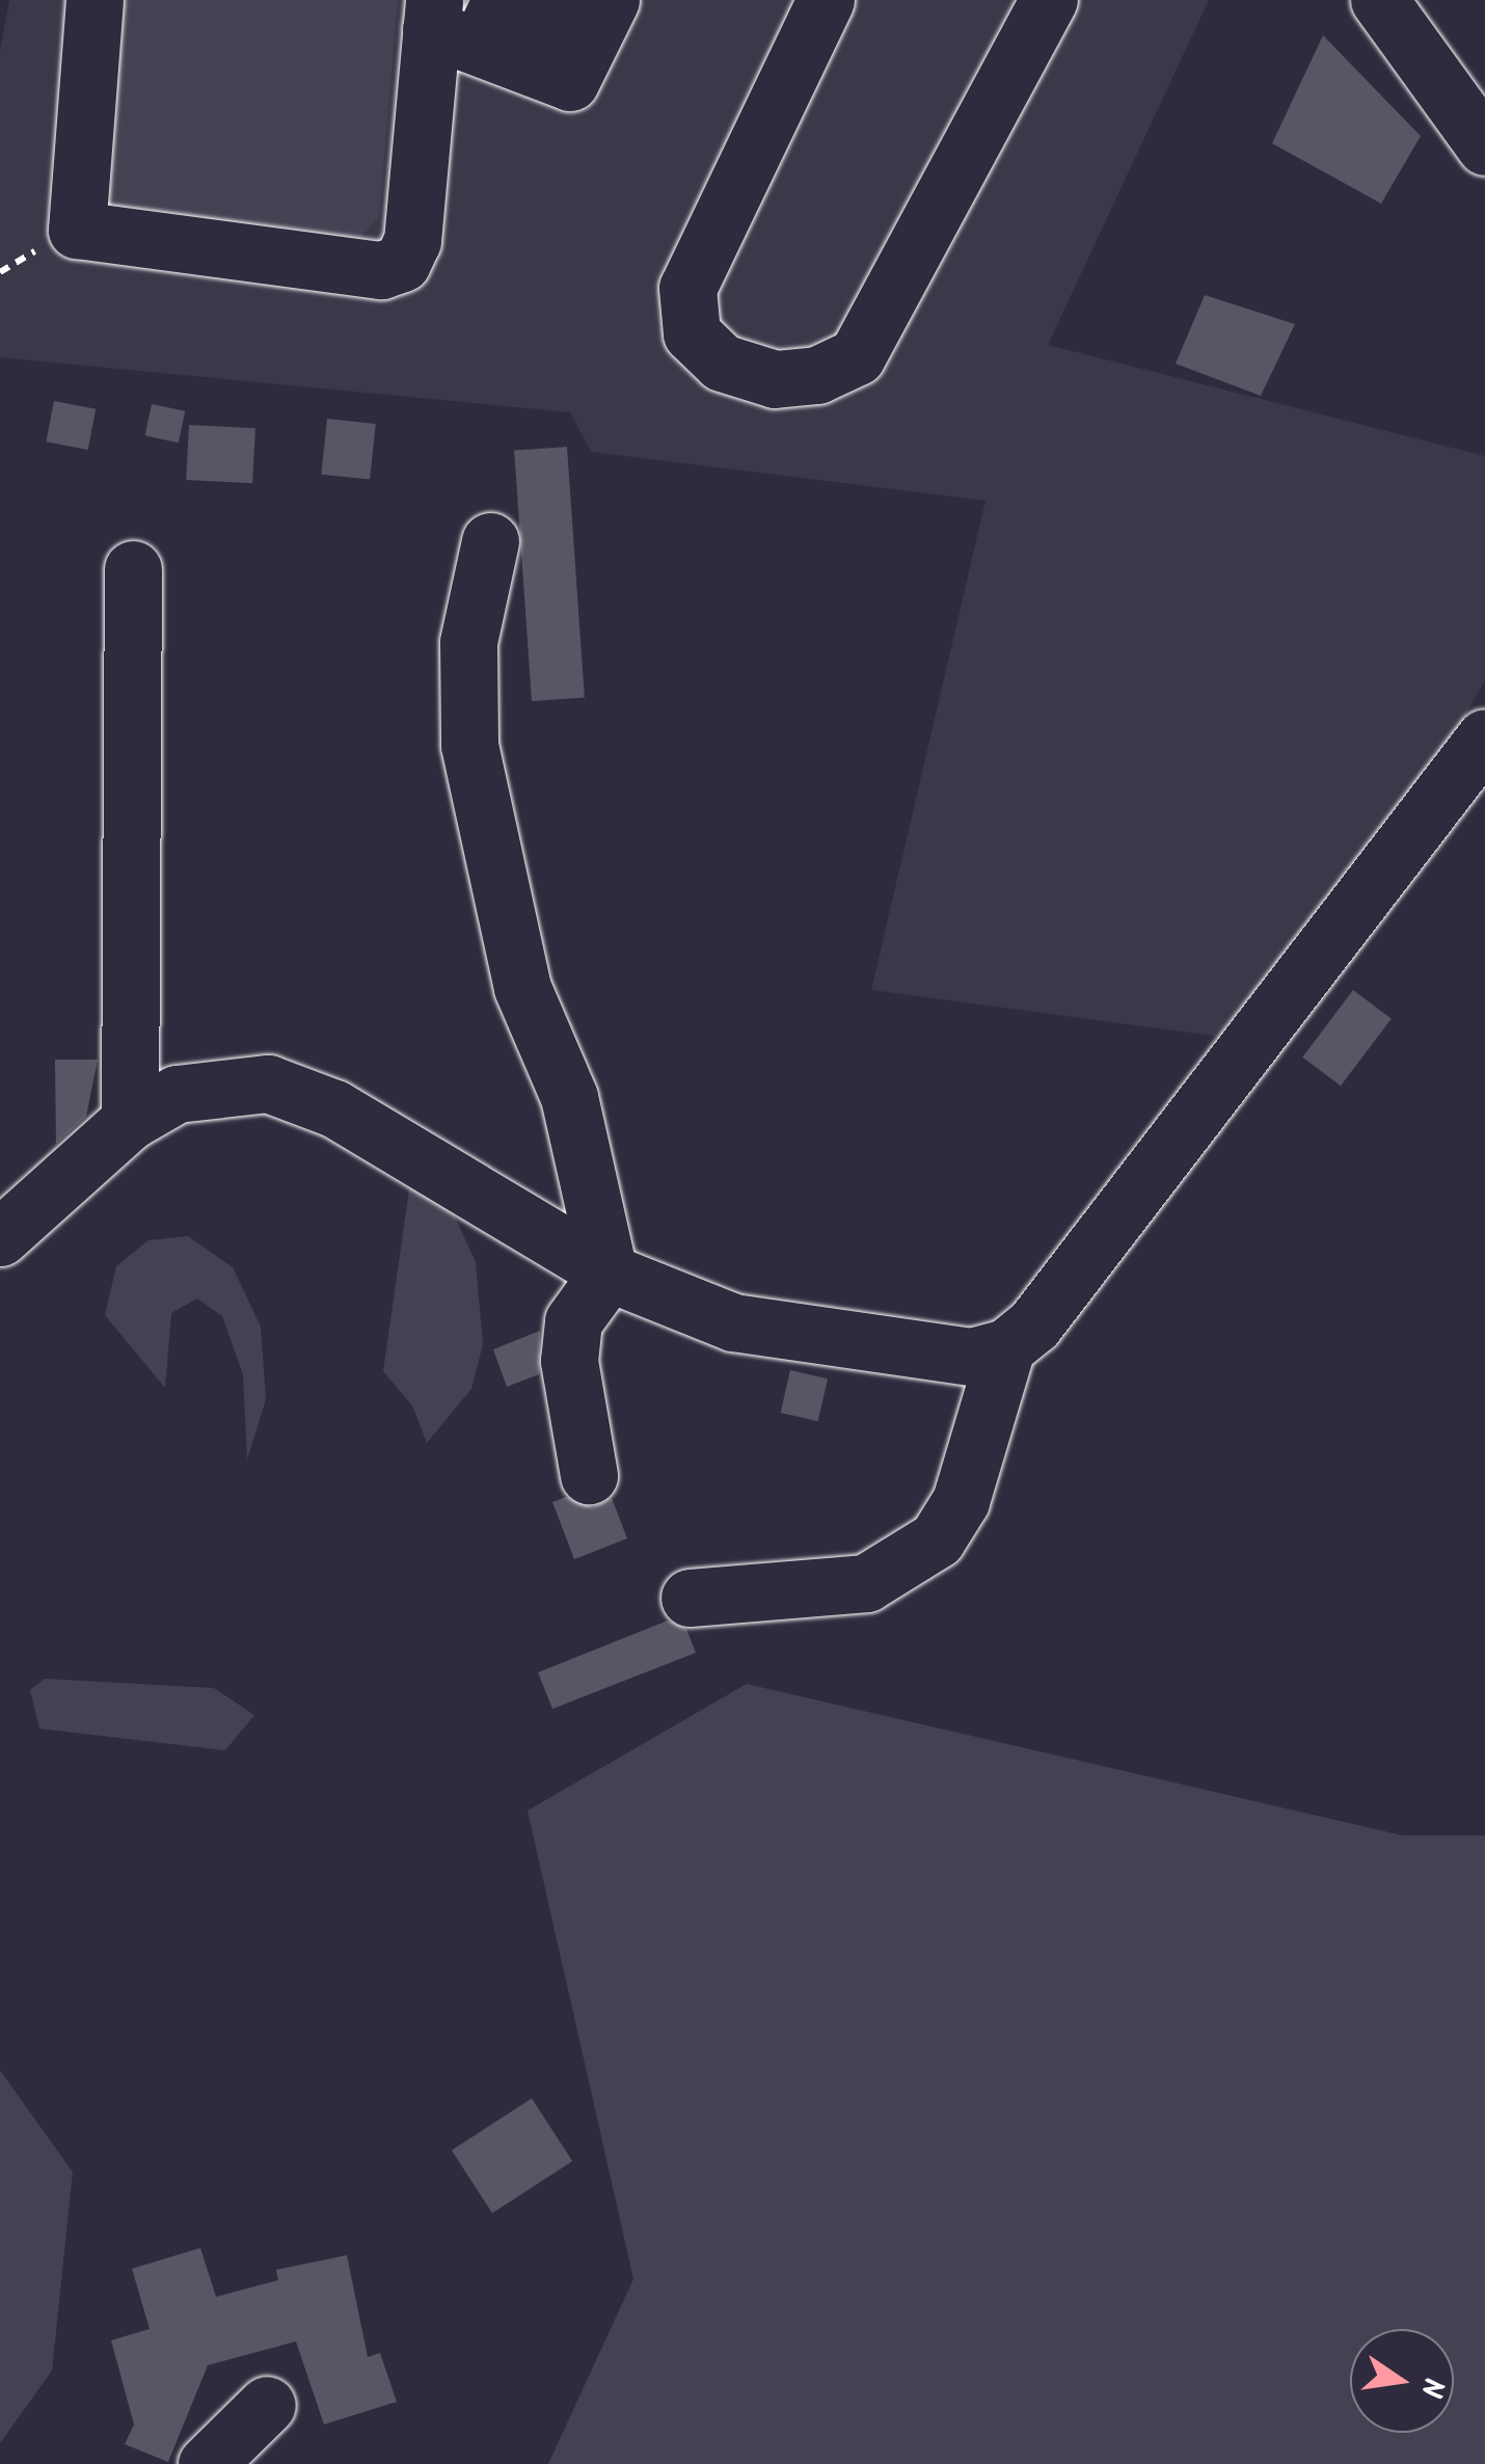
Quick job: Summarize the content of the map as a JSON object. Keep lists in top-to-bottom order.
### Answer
{
  "north": "right"
}
